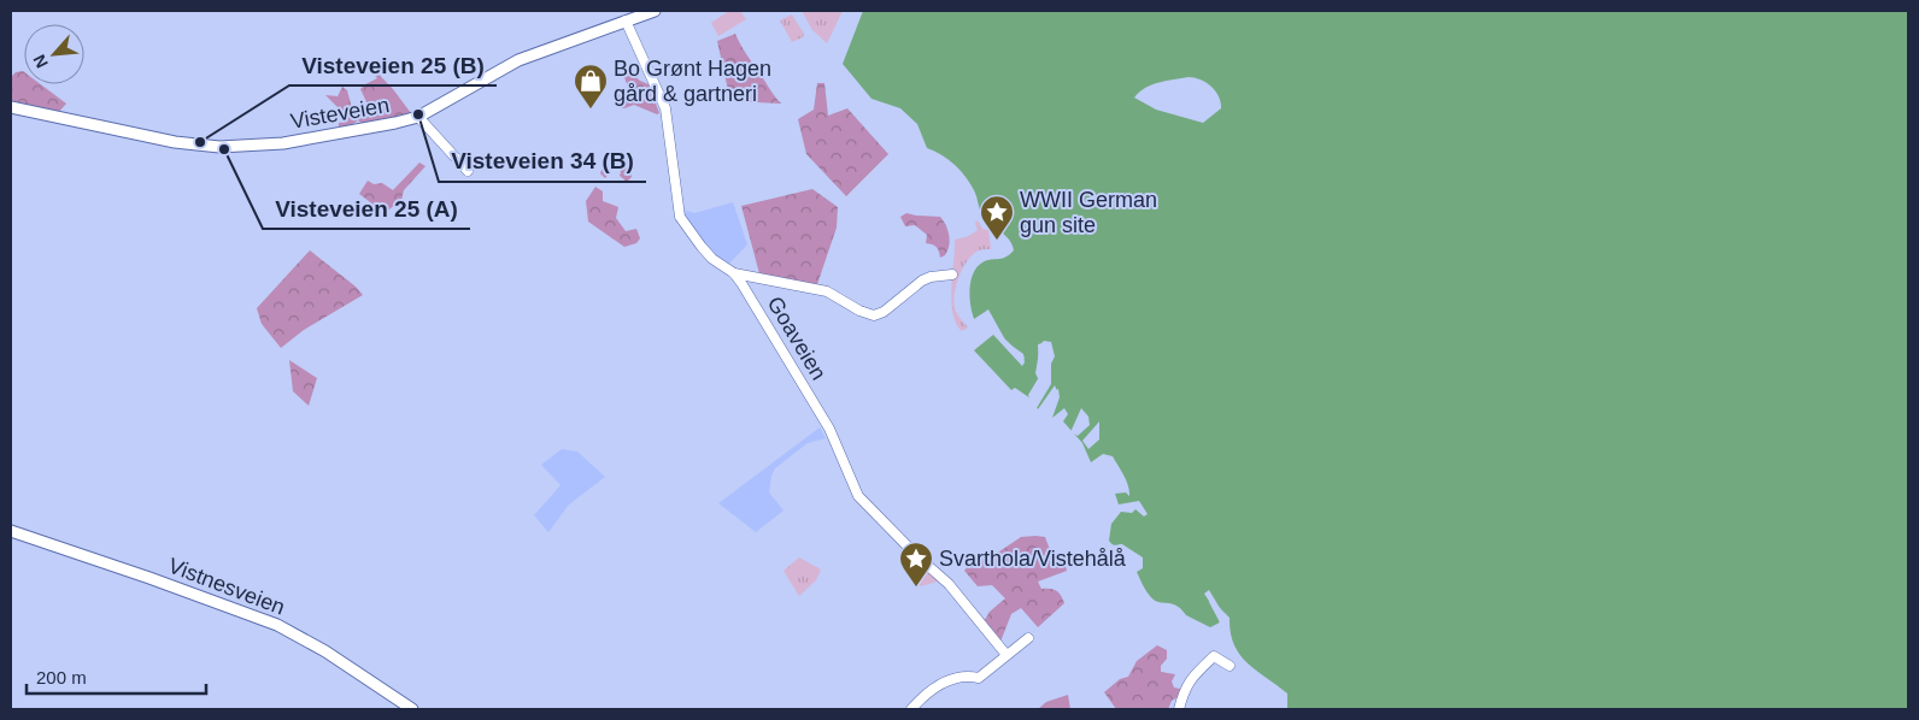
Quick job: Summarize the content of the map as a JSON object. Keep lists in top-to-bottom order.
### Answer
{
  "streets": {
    "main road": ["Visteveien", "Vistnesveien"],
    "street": ["Goaveien"]
  },
  "crossings": [
    ["Visteveien", "Goaveien"]
  ],
  "places": {
    "shop": ["Bo Grønt Hagen gård & gartneri"],
    "other": ["Visteveien 34 (B)", "Visteveien 25 (B)", "Visteveien 25 (A)"],
    "place": ["WWII German gun site", "Svarthola/Vistehålå"]
  },
  "scale_bar": "200 m",
  "north": "bottom left"
}
